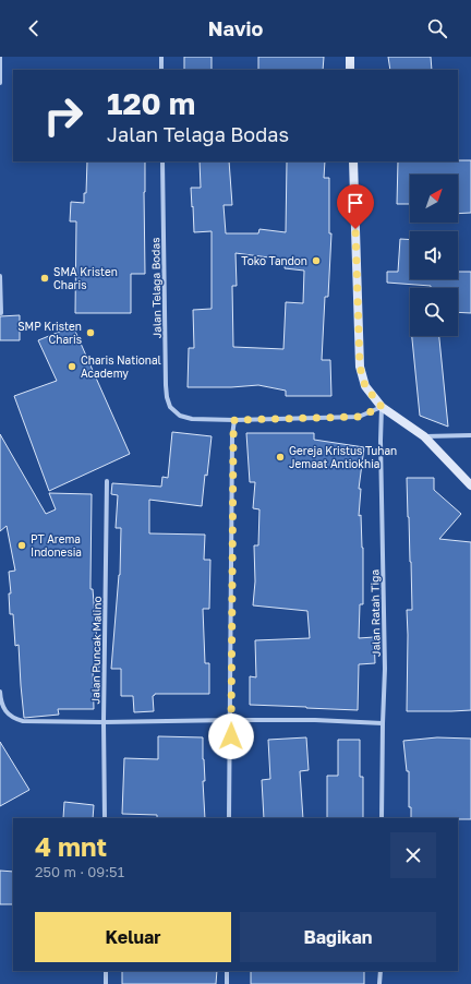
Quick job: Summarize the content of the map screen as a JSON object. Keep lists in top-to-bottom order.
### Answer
{
  "streets": {
    "street": ["Jalan Telaga Bodas", "Jalan Ratah Tiga", "Jalan Puncak Malino"]
  },
  "crossings": [
    ["Jalan Telaga Bodas", "Jalan Ratah Tiga"]
  ],
  "places": [
    "Toko Tandon",
    "SMA Kristen Charis",
    "SMP Kristen Charis",
    "Charis National Academy",
    "Gereja Kristus Tuhan Jemaat Antiokhia",
    "PT Arema Indonesia"
  ],
  "north": "top right",
  "page": {
    "header": "Navio",
    "turn": ["120 m", "Jalan Telaga Bodas"],
    "heading": ["4 mnt", "250 m · 09:51"],
    "buttons": ["Keluar", "Bagikan"]
  }
}
